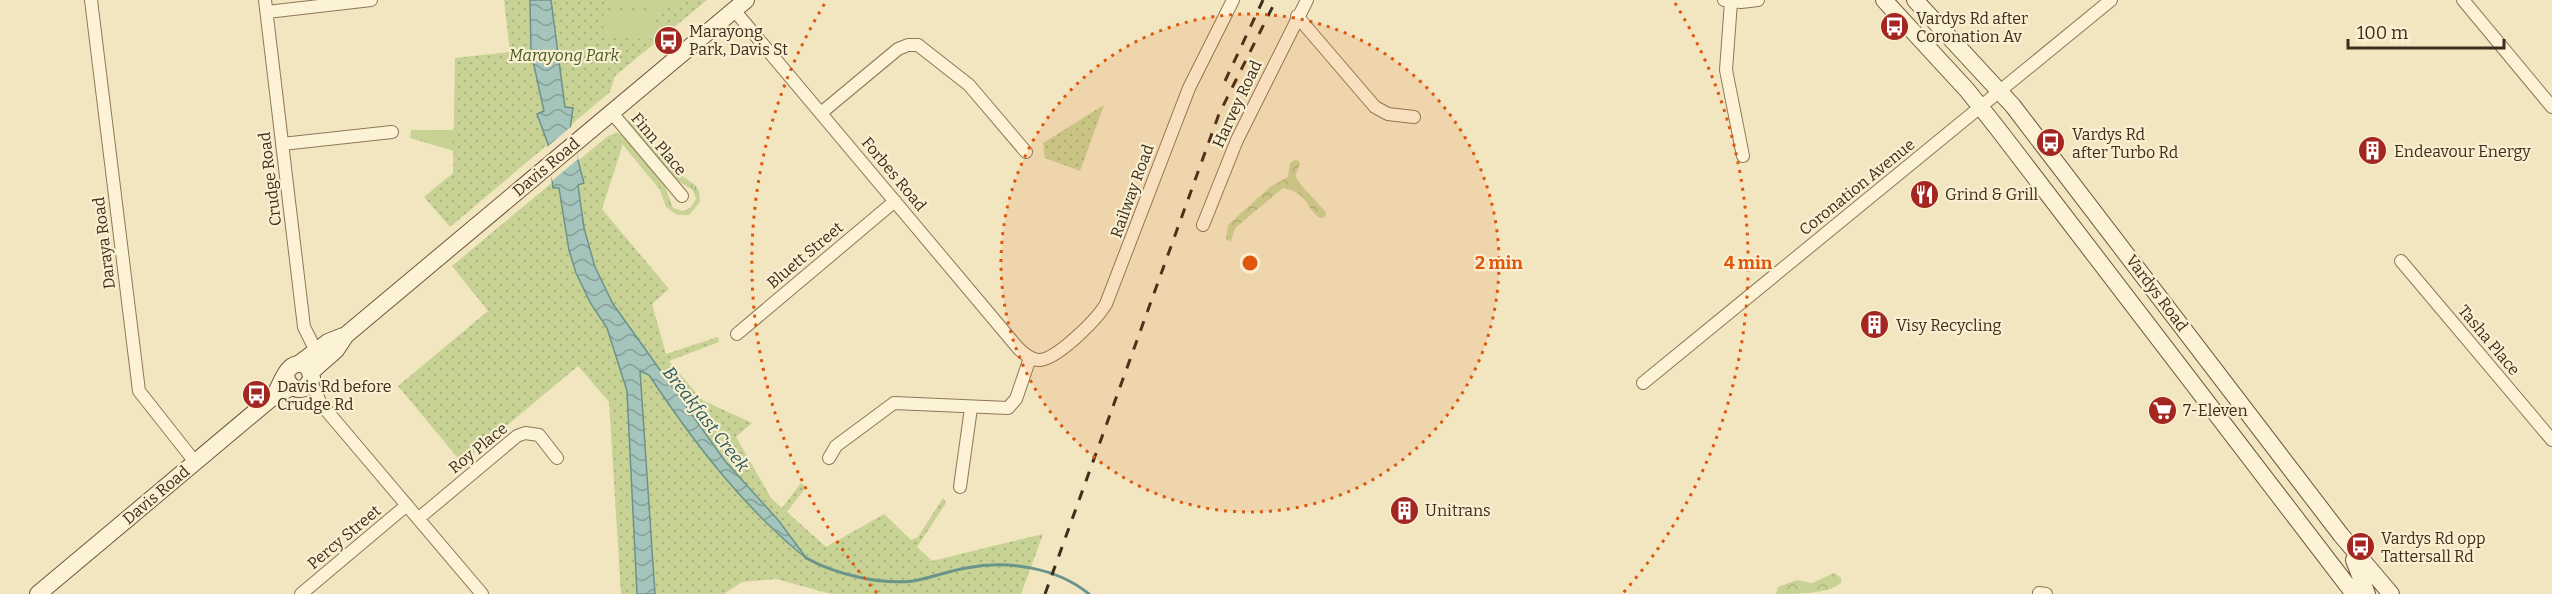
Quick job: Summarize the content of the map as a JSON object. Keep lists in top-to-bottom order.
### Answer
{
  "streets": {
    "main road": ["Davis Road", "Vardys Road"],
    "street": [
      "Harvey Road",
      "Finn Place",
      "Forbes Road",
      "Crudge Road",
      "Coronation Avenue",
      "Railway Road",
      "Daraya Road",
      "Bluett Street",
      "Tasha Place",
      "Roy Place",
      "Percy Street"
    ]
  },
  "crossings": [
    ["Finn Place", "Davis Road"],
    ["Davis Road", "Forbes Road"],
    ["Davis Road", "Crudge Road"],
    ["Davis Road", "Daraya Road"],
    ["Forbes Road", "Railway Road"],
    ["Forbes Road", "Bluett Street"],
    ["Coronation Avenue", "Vardys Road"]
  ],
  "water": ["Breakfast Creek"],
  "parks": ["Marayong Park"],
  "places": {
    "bus stop": [
      "Vardys Rd after Coronation Av",
      "Marayong Park, Davis St",
      "Vardys Rd after Turbo Rd",
      "Davis Rd before Crudge Rd",
      "Vardys Rd opp Tattersall Rd"
    ],
    "building": ["Endeavour Energy", "Visy Recycling", "Unitrans"],
    "restaurant": ["Grind & Grill"],
    "supermarket": ["7-Eleven"]
  },
  "scale_bar": "100 m",
  "rings": ["2 min", "4 min"]
}
